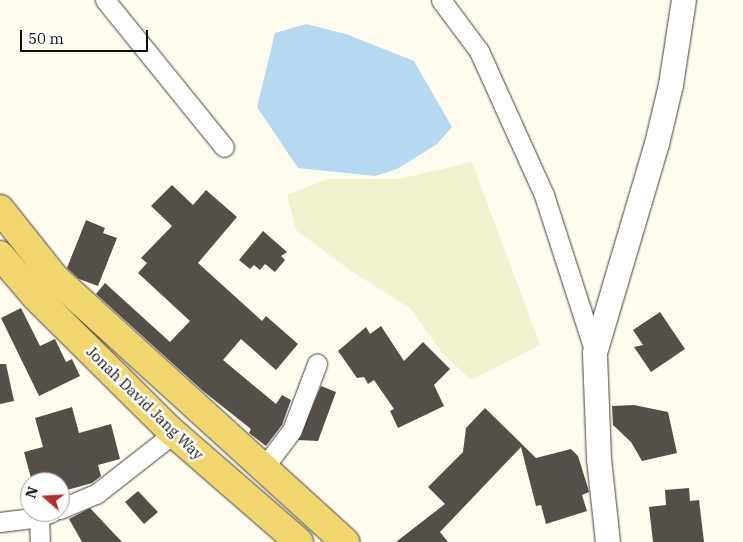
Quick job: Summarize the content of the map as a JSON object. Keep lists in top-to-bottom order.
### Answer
{
  "streets": {
    "main road": ["Jonah David Jang Way"]
  },
  "scale_bar": "50 m",
  "north": "left"
}
